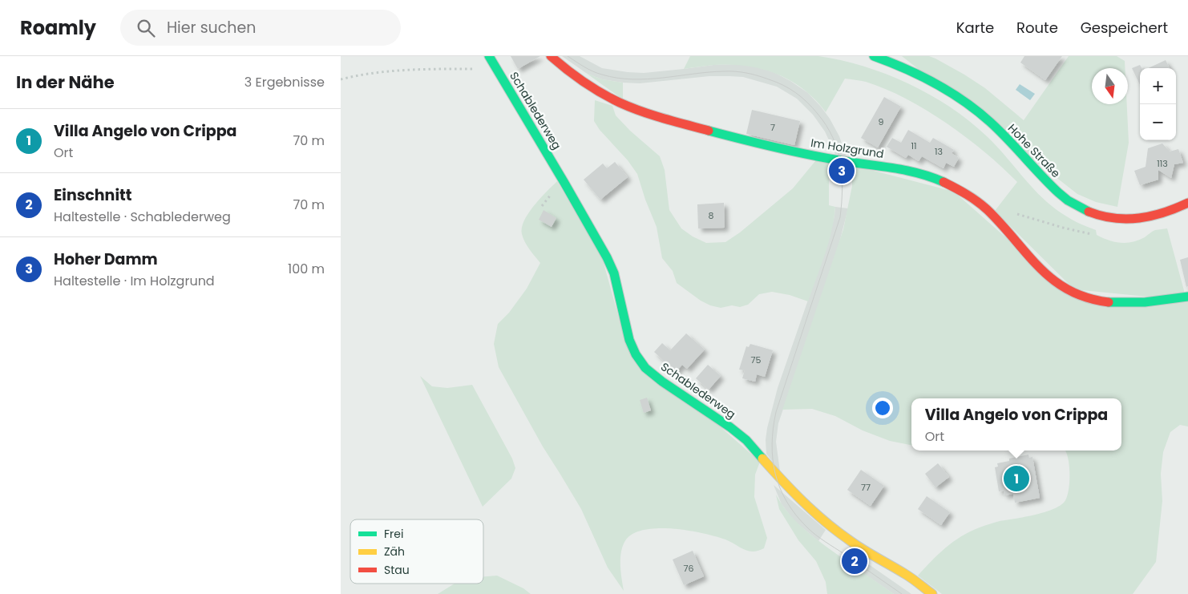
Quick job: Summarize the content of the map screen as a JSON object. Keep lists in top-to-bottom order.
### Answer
{
  "streets": {
    "street": ["Schablederweg", "Im Holzgrund", "Hohe Straße"]
  },
  "house_numbers": [
    "9",
    "7",
    "11",
    "13",
    "113",
    "8",
    "75",
    "77",
    "76"
  ],
  "legend": ["Frei", "Zäh", "Stau"],
  "north": "bottom",
  "page": {
    "header": "Roamly",
    "search": "Hier suchen",
    "nav": ["Karte", "Route", "Gespeichert"],
    "heading": ["In der Nähe", "3 Ergebnisse"],
    "map_buttons": ["+", "−"],
    "list": [
      {
        "mark": "1",
        "name": "Villa Angelo von Crippa",
        "note": "Ort",
        "value": "70 m"
      },
      {
        "mark": "2",
        "name": "Einschnitt",
        "note": "Haltestelle · Schablederweg",
        "value": "70 m"
      },
      {
        "mark": "3",
        "name": "Hoher Damm",
        "note": "Haltestelle · Im Holzgrund",
        "value": "100 m"
      }
    ],
    "pins": ["3", "1", "2"],
    "popup": ["Villa Angelo von Crippa", "Ort"]
  }
}
